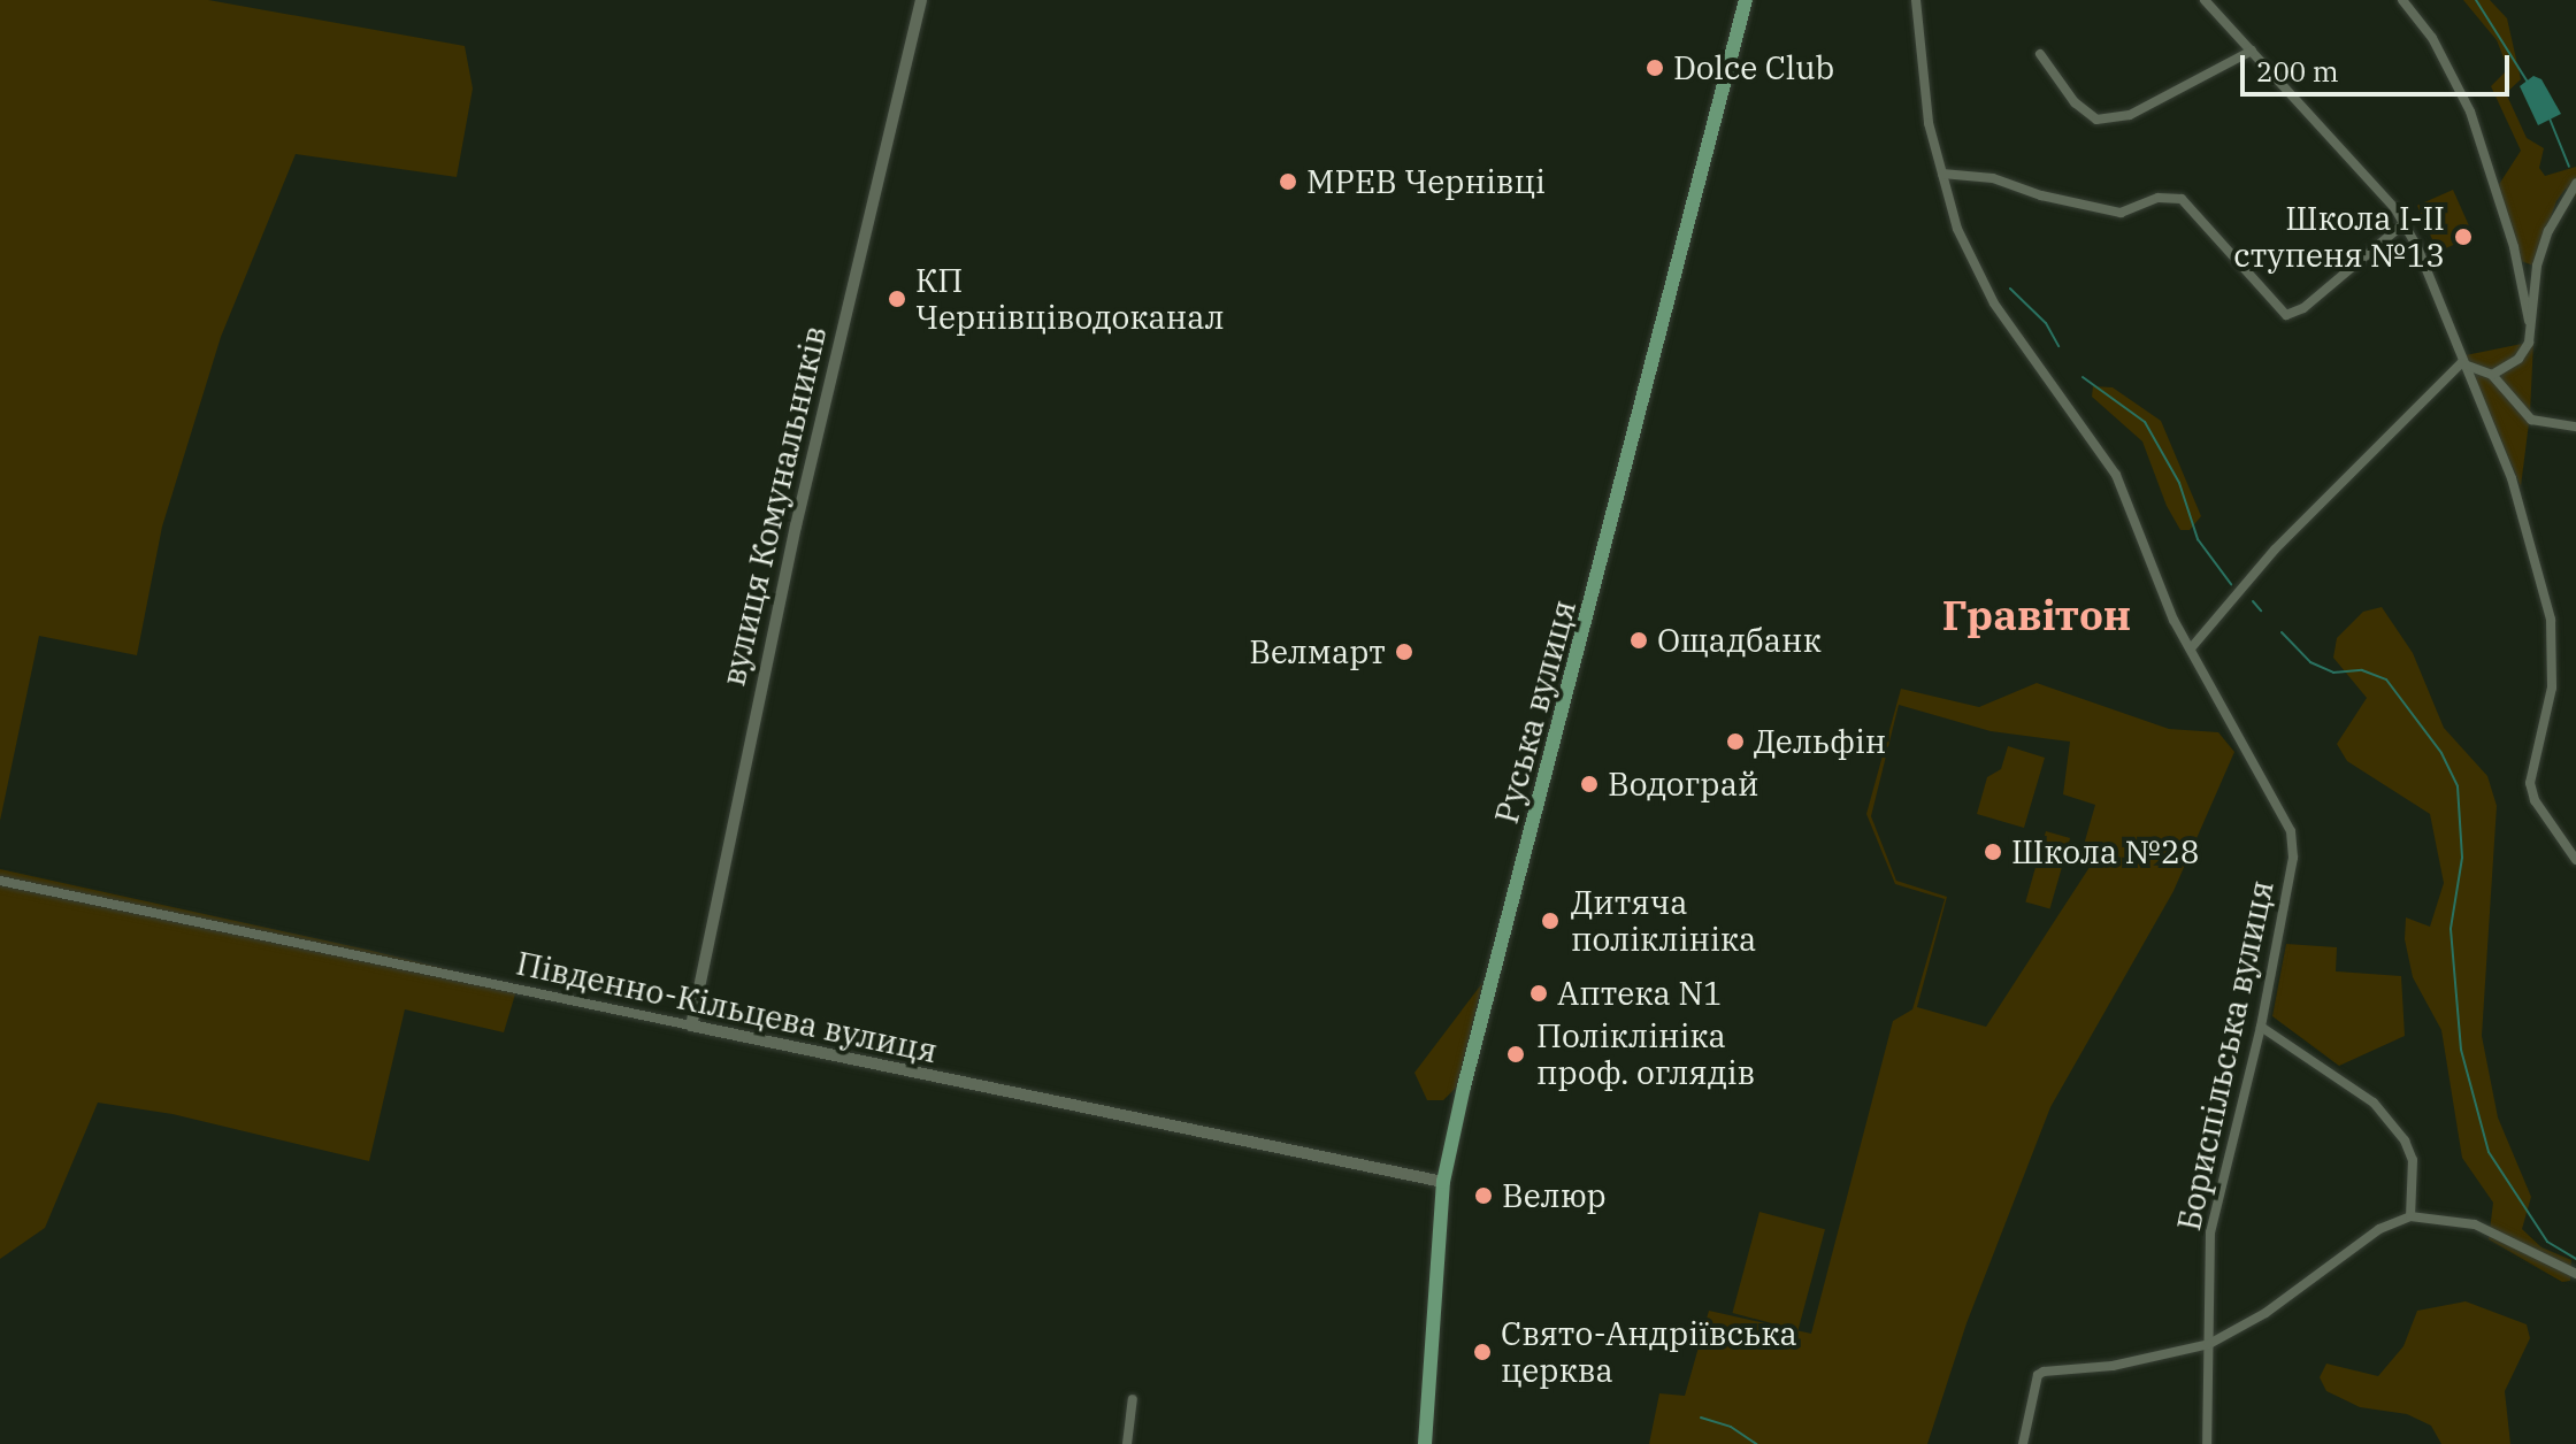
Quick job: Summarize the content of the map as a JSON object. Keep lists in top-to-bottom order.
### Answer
{
  "streets": {
    "main road": ["Руська вулиця"],
    "street": ["вулиця Комунальників", "Південно-Кільцева вулиця", "Бориспільська вулиця"]
  },
  "crossings": [
    ["вулиця Комунальників", "Південно-Кільцева вулиця"],
    ["Руська вулиця", "Південно-Кільцева вулиця"]
  ],
  "districts": ["Гравітон"],
  "places": [
    "Dolce Club",
    "МРЕВ Чернівці",
    "Школа I-II ступеня №13",
    "КП Чернівціводоканал",
    "Ощадбанк",
    "Велмарт",
    "Дельфін",
    "Водограй",
    "Школа №28",
    "Дитяча поліклініка",
    "Аптека N1",
    "Поліклініка проф. оглядів",
    "Велюр",
    "Свято-Андріївська церква"
  ],
  "scale_bar": "200 m"
}
